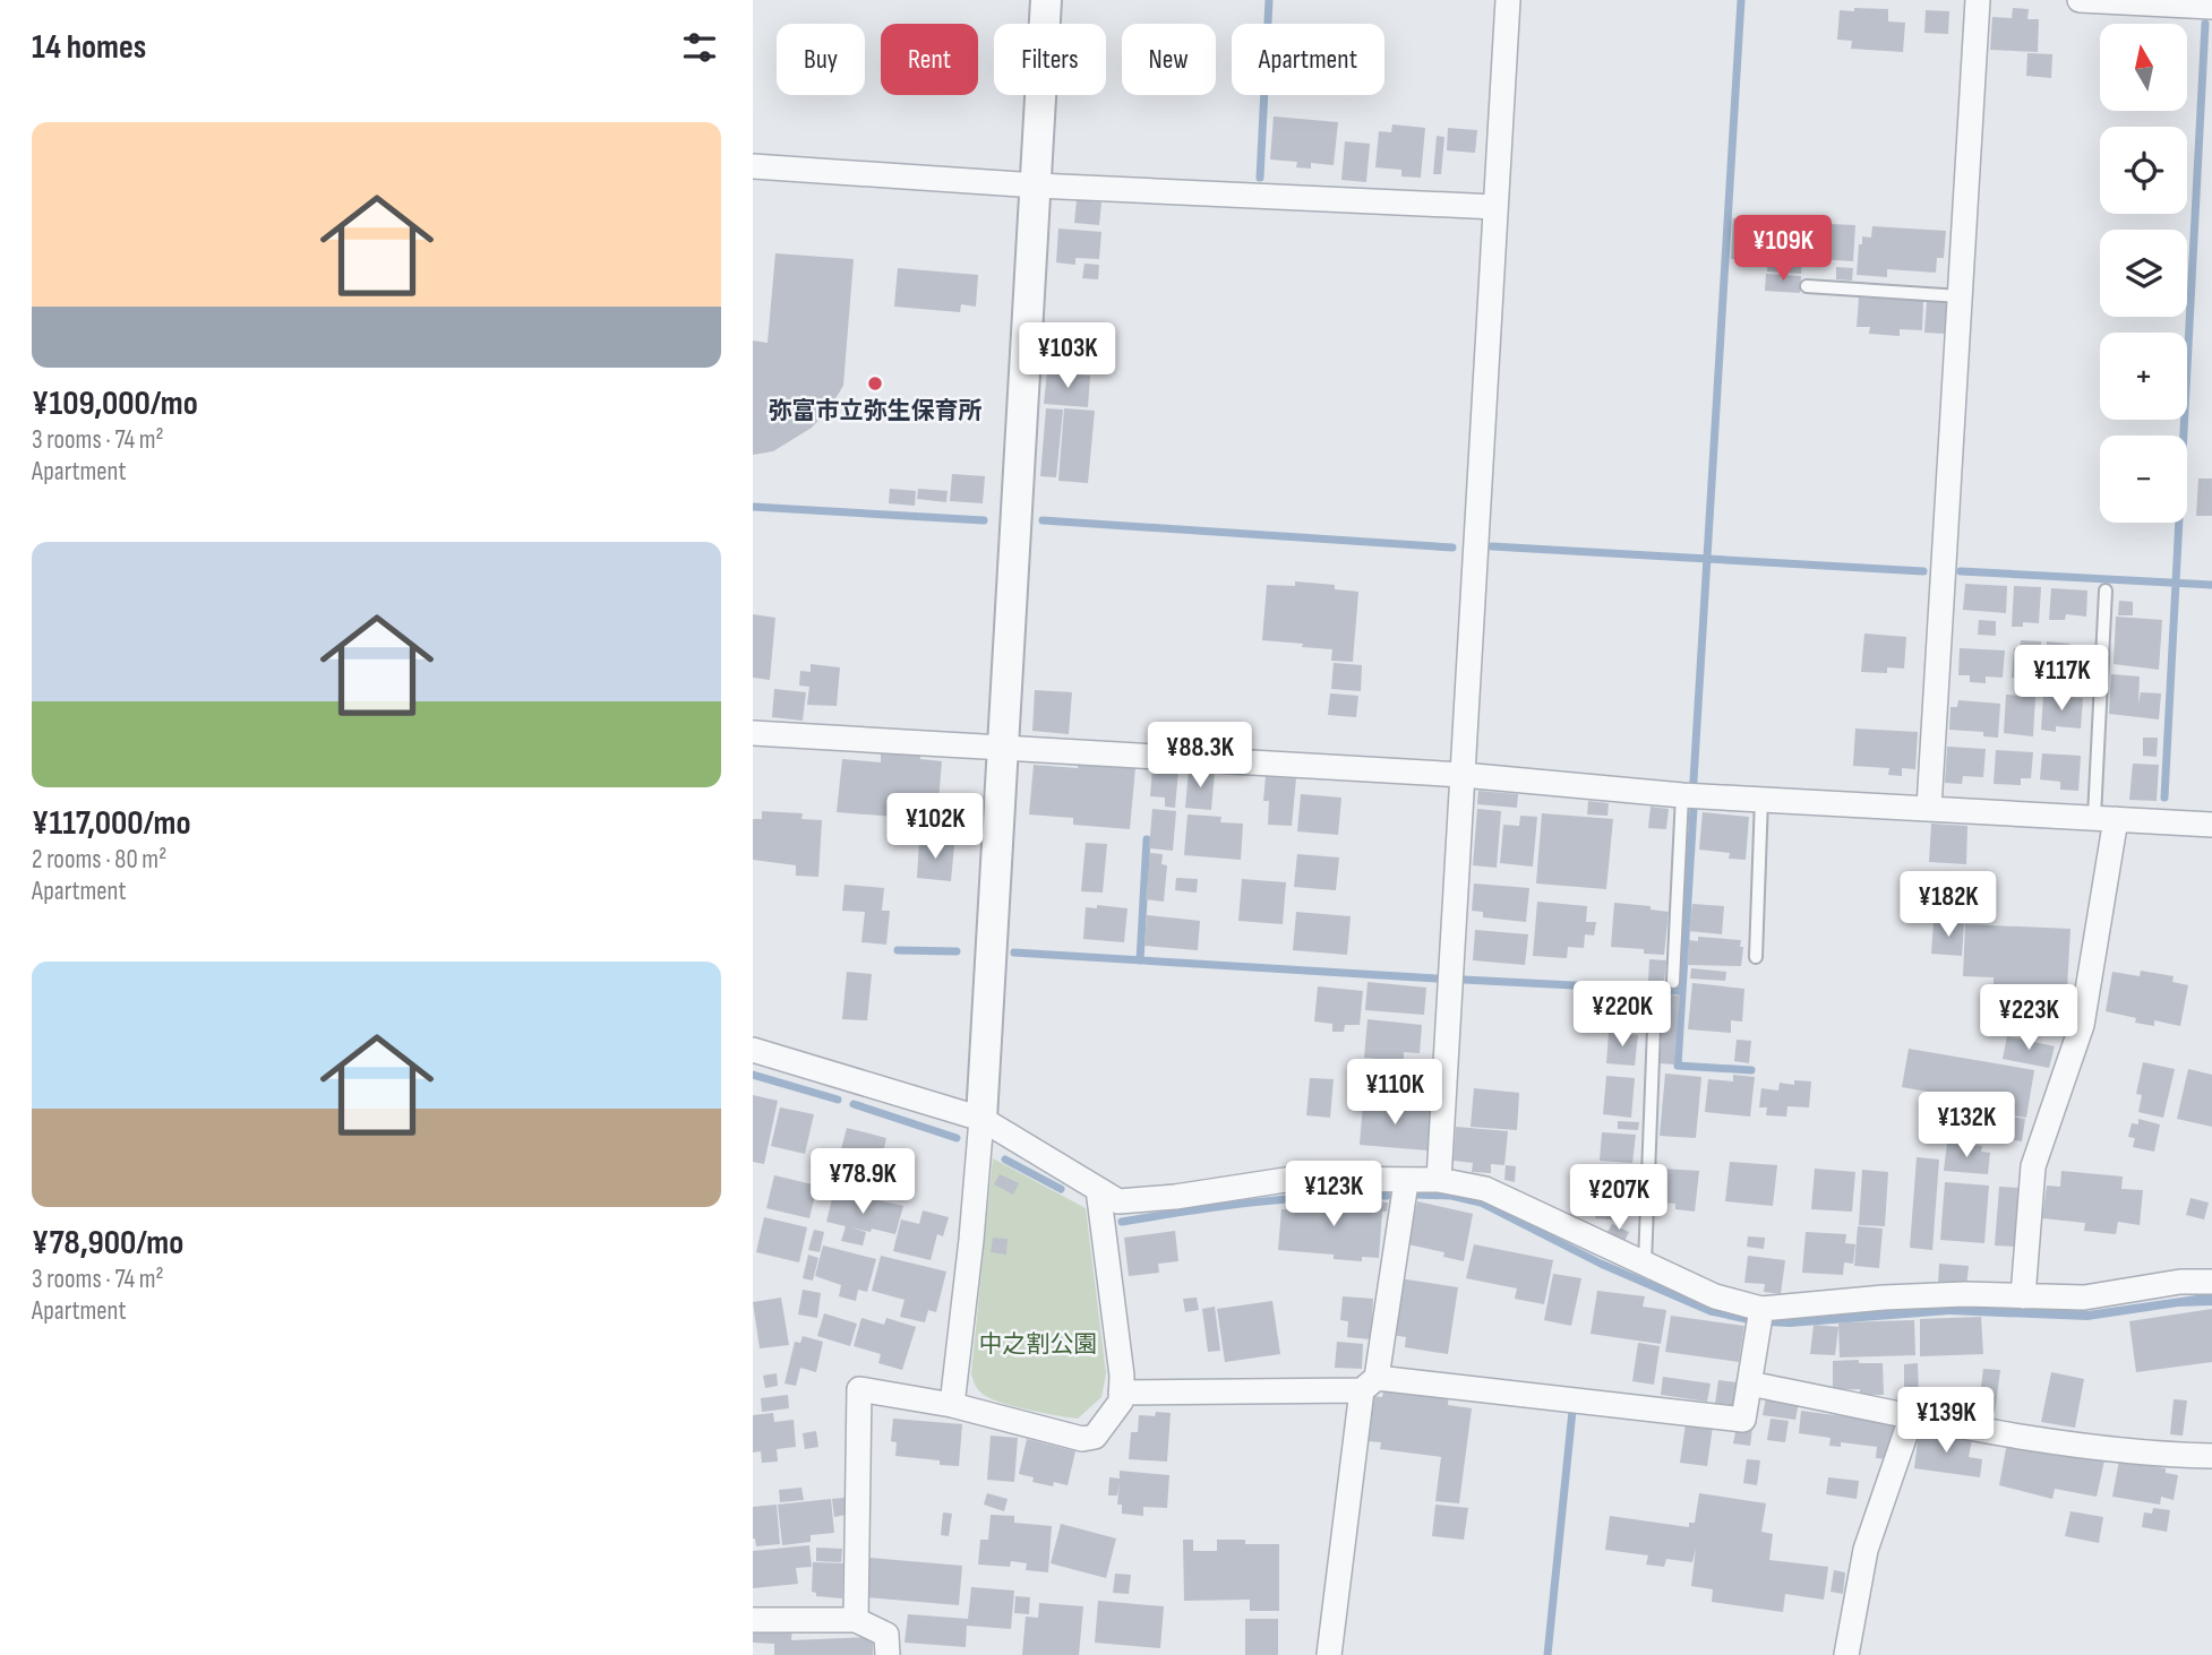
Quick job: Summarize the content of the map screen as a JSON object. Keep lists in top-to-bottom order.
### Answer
{
  "parks": ["中之割公園"],
  "places": ["弥富市立弥生保育所"],
  "north": "top",
  "page": {
    "heading": "14 homes",
    "map_buttons": ["+", "−"],
    "chip": [
      "Buy",
      "Rent",
      "Filters",
      "New",
      "Apartment"
    ],
    "list": [
      {
        "name": "¥109,000/mo",
        "note": "3 rooms · 74 m² · Apartment"
      },
      {
        "name": "¥117,000/mo",
        "note": "2 rooms · 80 m² · Apartment"
      },
      {
        "name": "¥78,900/mo",
        "note": "3 rooms · 74 m² · Apartment"
      }
    ],
    "price": [
      "¥109K",
      "¥103K",
      "¥117K",
      "¥88.3K",
      "¥102K",
      "¥182K",
      "¥220K",
      "¥223K",
      "¥110K",
      "¥132K",
      "¥78.9K",
      "¥123K",
      "¥207K",
      "¥139K"
    ]
  }
}
